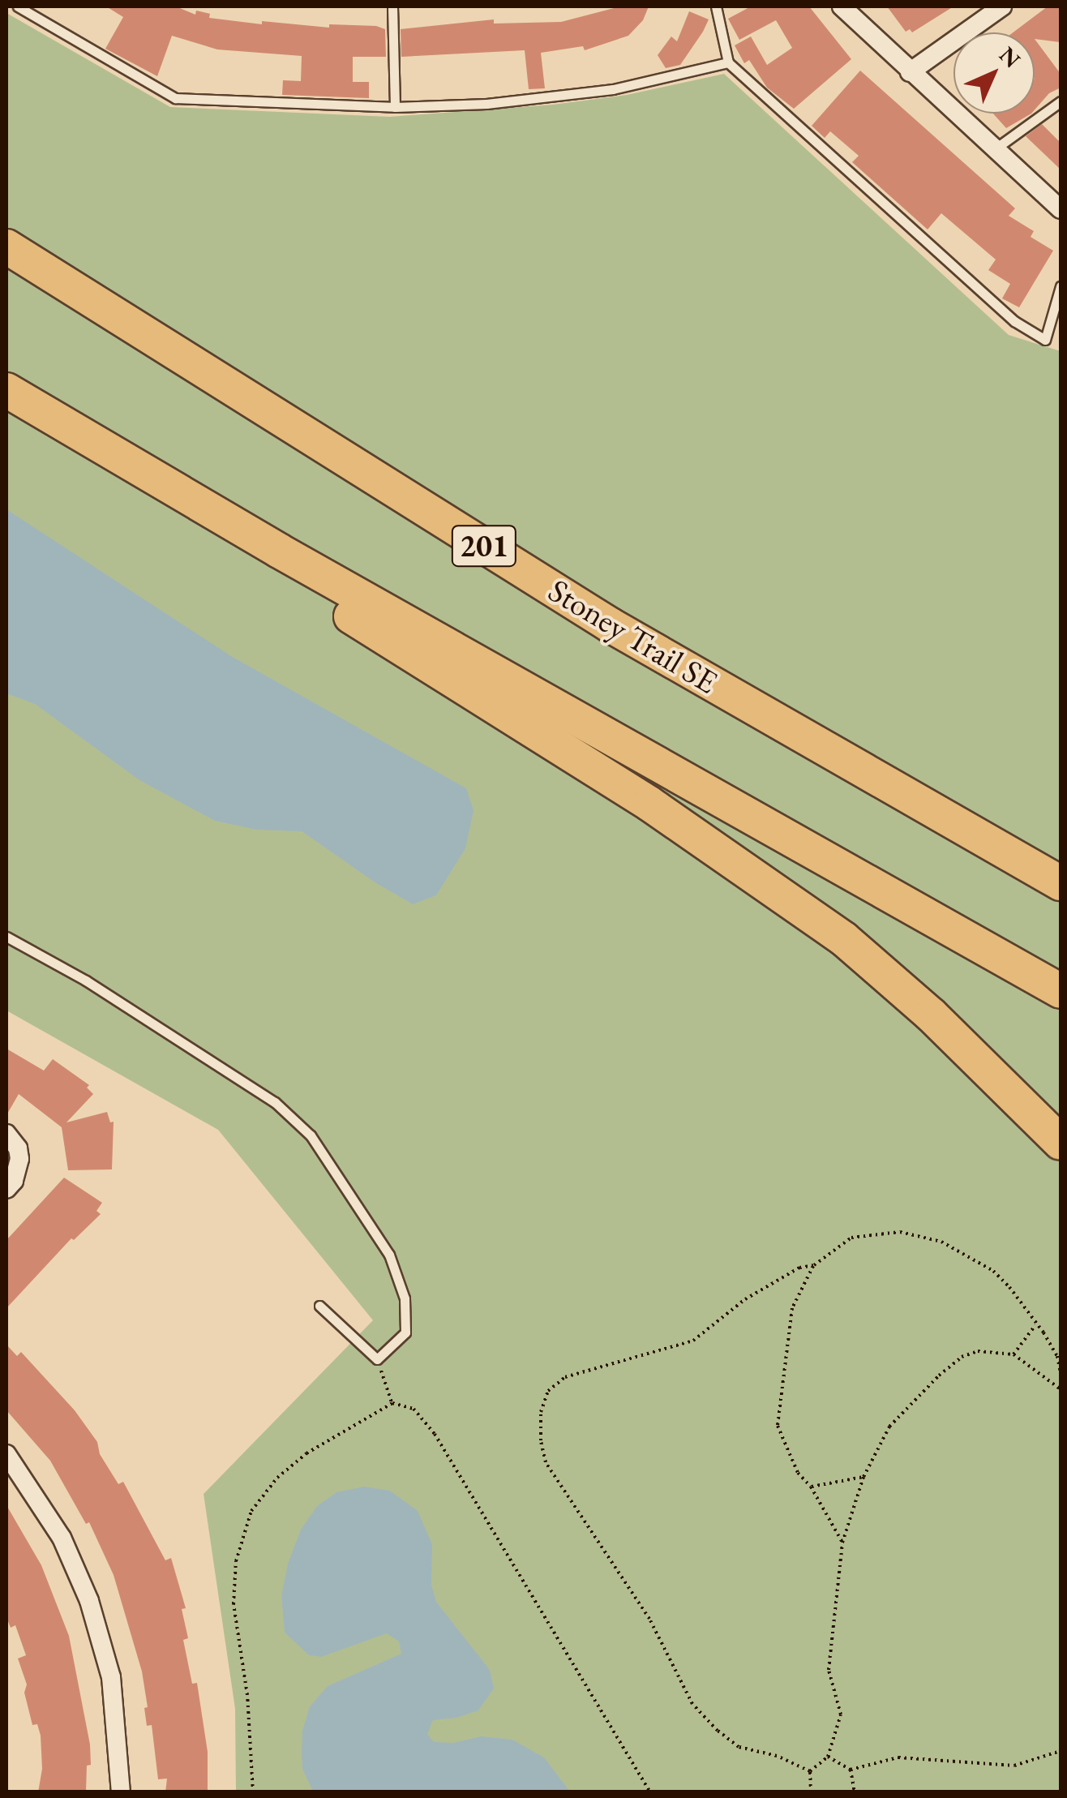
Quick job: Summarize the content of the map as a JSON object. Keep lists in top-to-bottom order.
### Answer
{
  "streets": {
    "highway": ["201", "Stoney Trail SE"]
  },
  "north": "top right"
}
